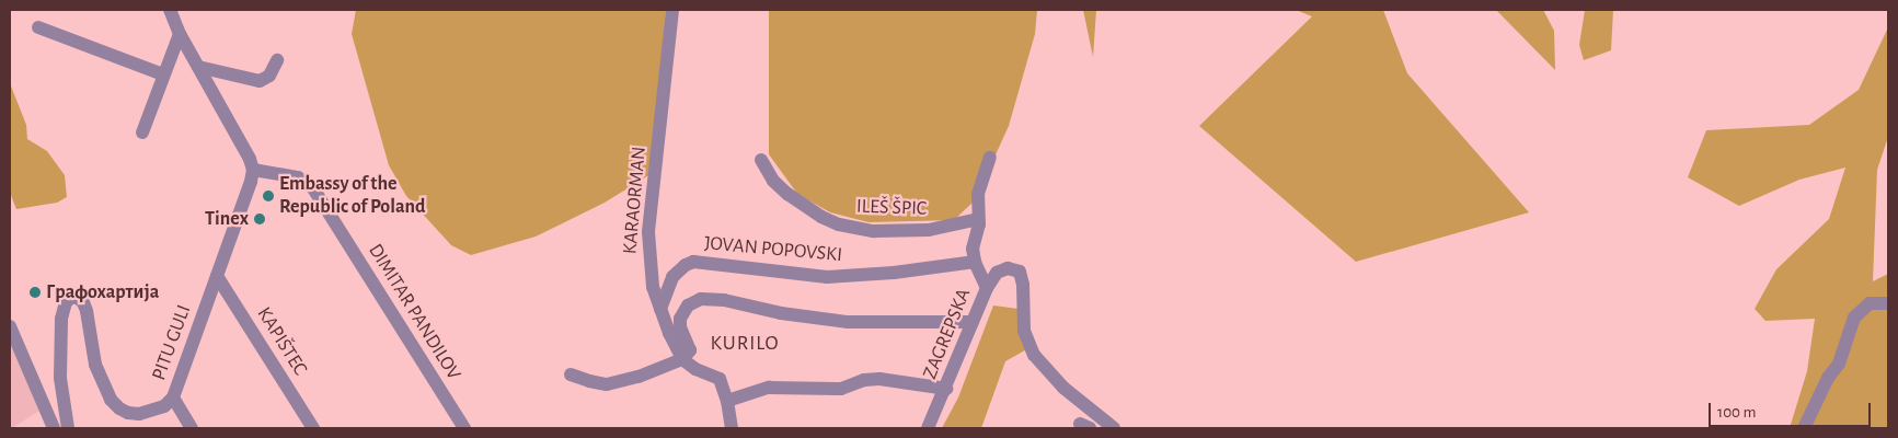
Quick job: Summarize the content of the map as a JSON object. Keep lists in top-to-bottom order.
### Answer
{
  "streets": {
    "street": [
      "KARAORMAN",
      "ILEŠ ŠPIC",
      "JOVAN POPOVSKI",
      "DIMITAR PANDILOV",
      "ZAGREPSKA",
      "KAPIŠTEC",
      "PITU GULI"
    ]
  },
  "crossings": [
    ["KARAORMAN", "JOVAN POPOVSKI"],
    ["ILEŠ ŠPIC", "ZAGREPSKA"],
    ["JOVAN POPOVSKI", "ZAGREPSKA"],
    ["DIMITAR PANDILOV", "PITU GULI"],
    ["KAPIŠTEC", "PITU GULI"]
  ],
  "districts": ["KURILO"],
  "places": ["Embassy of the Republic of Poland", "Tinex", "Графохартија"],
  "scale_bar": "100 m"
}
